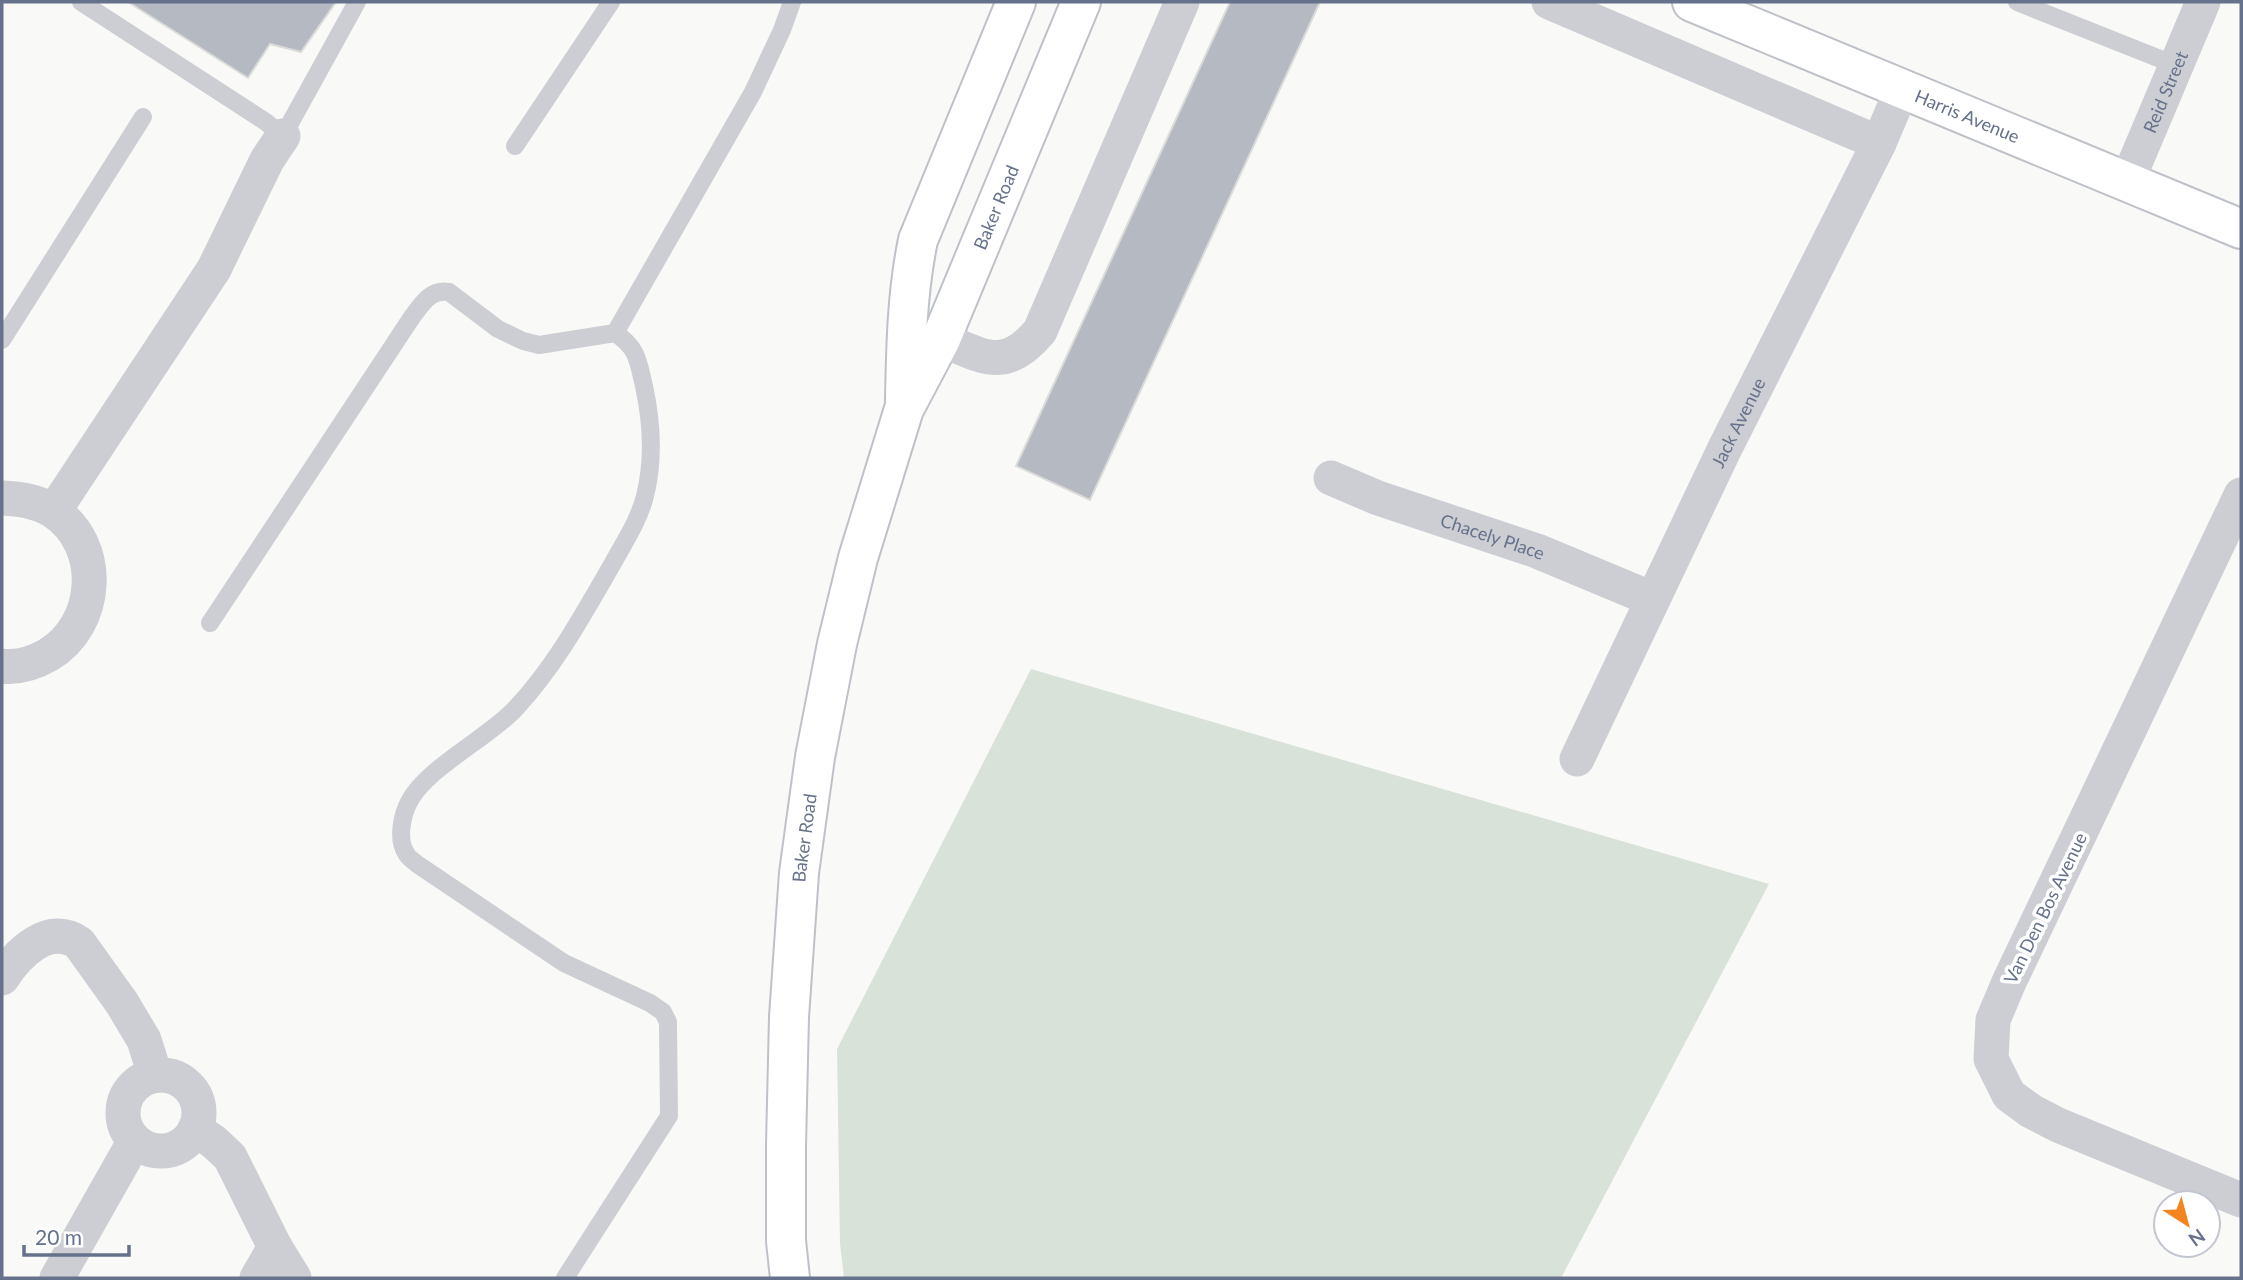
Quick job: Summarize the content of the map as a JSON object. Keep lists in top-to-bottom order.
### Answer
{
  "streets": {
    "main road": ["Harris Avenue", "Baker Road"],
    "street": [
      "Reid Street",
      "Jack Avenue",
      "Chacely Place",
      "Van Den Bos Avenue"
    ]
  },
  "crossings": [
    ["Reid Street", "Harris Avenue"],
    ["Harris Avenue", "Jack Avenue"],
    ["Jack Avenue", "Chacely Place"]
  ],
  "scale_bar": "20 m",
  "north": "bottom right"
}
